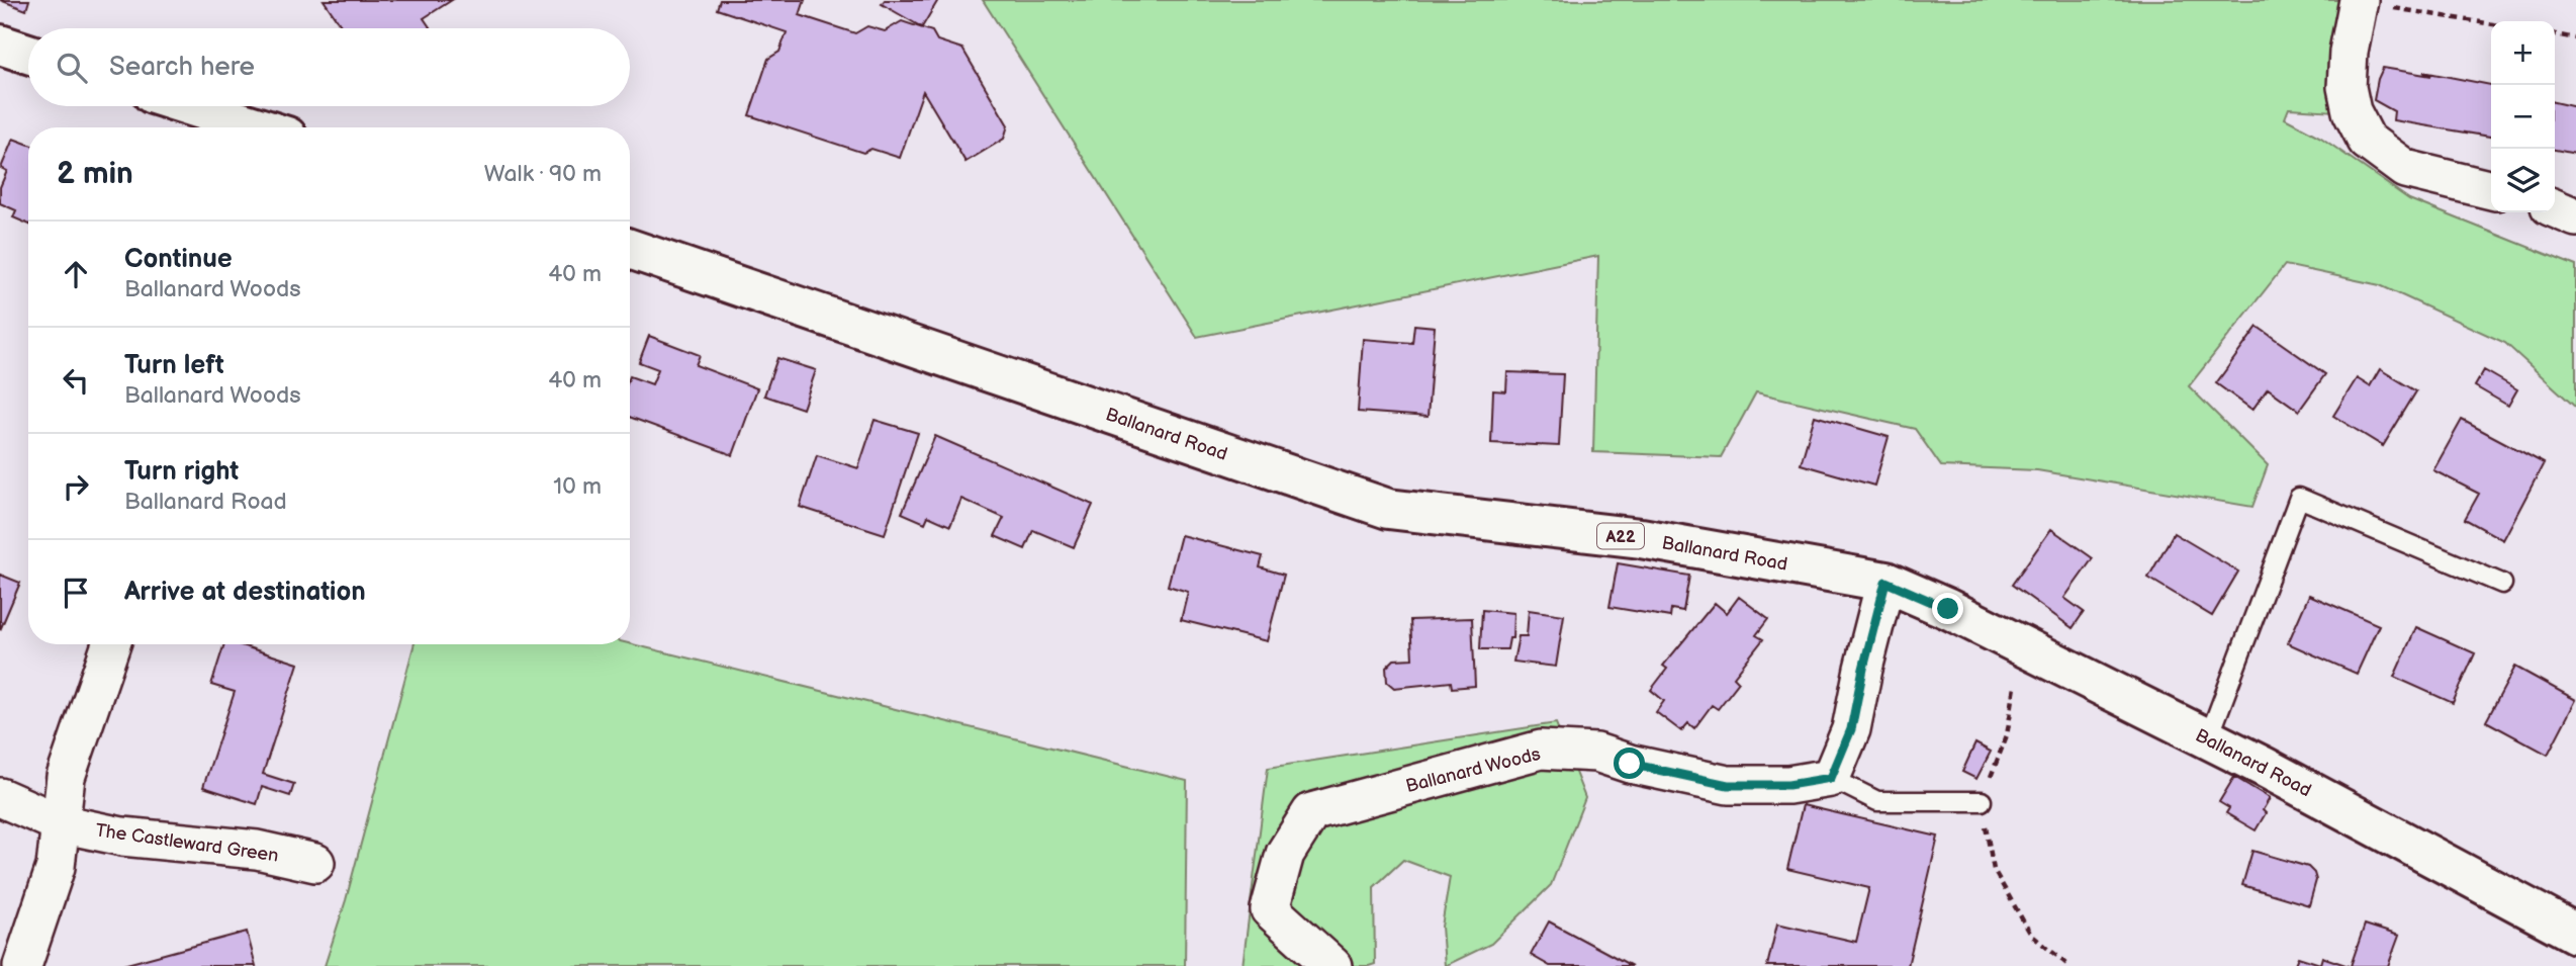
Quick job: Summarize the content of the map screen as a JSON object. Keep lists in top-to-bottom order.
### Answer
{
  "streets": {
    "main road": ["Ballanard Road", "A22"],
    "street": ["Ballanard Woods", "The Castleward Green"]
  },
  "page": {
    "map_buttons": ["+", "−"],
    "search": "Search here",
    "heading": ["2 min", "Walk · 90 m"],
    "list": [
      ["Continue", "Ballanard Woods", "40 m"],
      ["Turn left", "Ballanard Woods", "40 m"],
      ["Turn right", "Ballanard Road", "10 m"],
      "Arrive at destination"
    ]
  }
}
